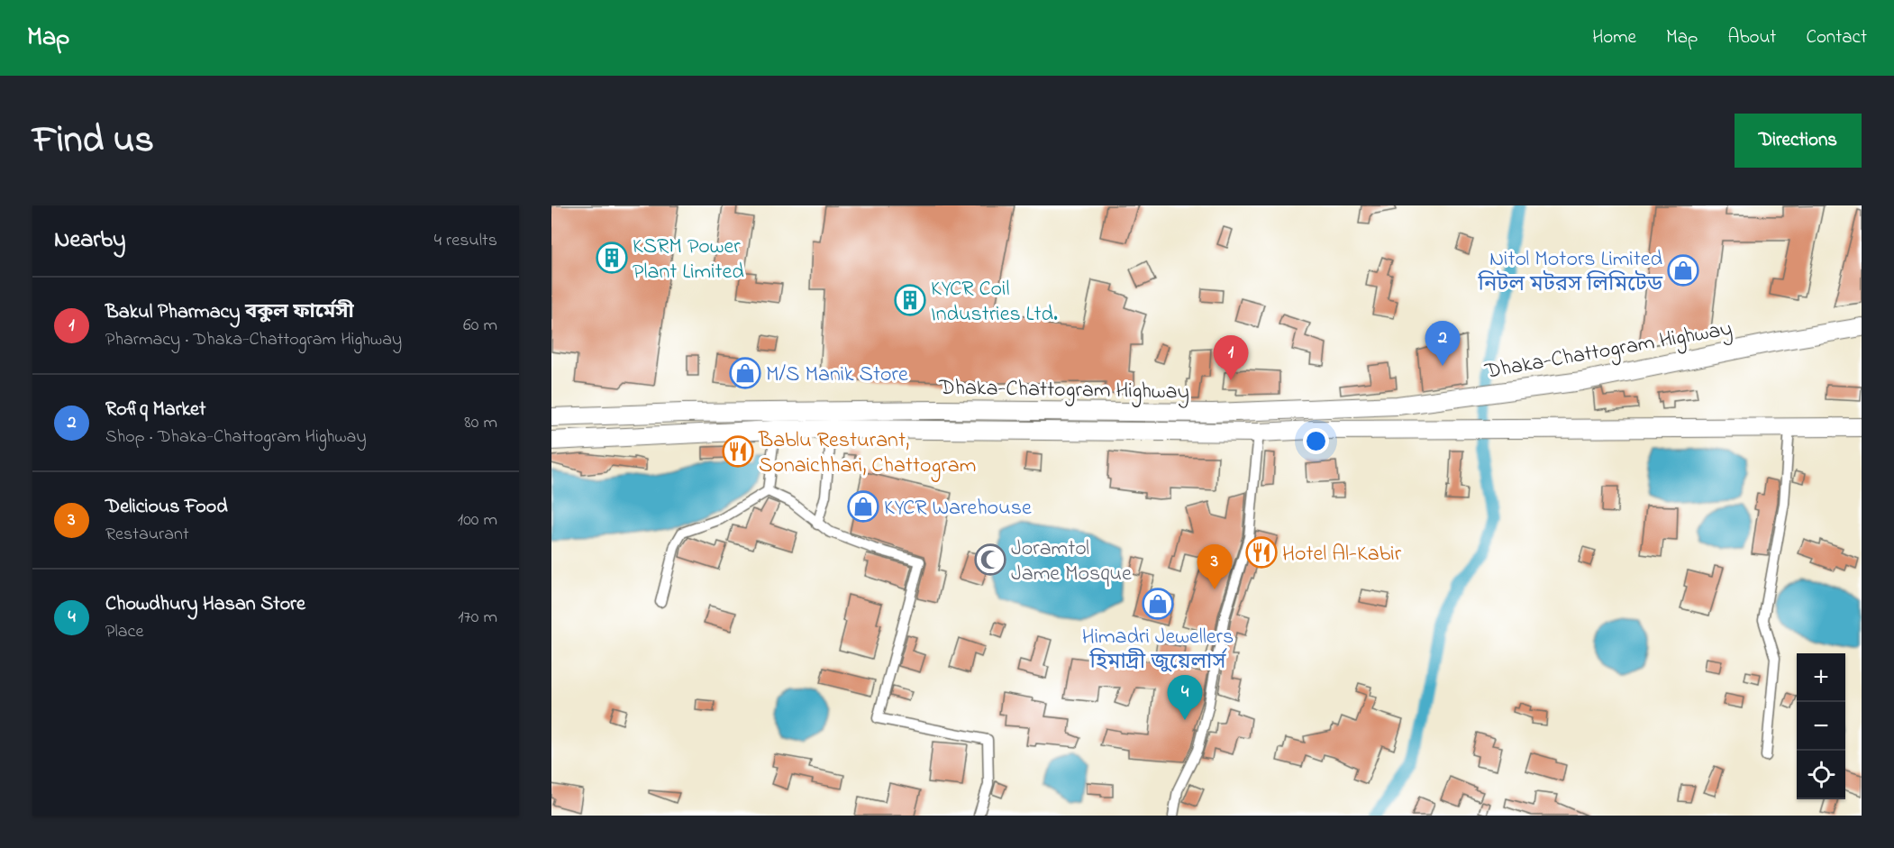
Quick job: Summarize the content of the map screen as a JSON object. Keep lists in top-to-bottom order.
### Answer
{
  "streets": {
    "highway": ["Dhaka-Chattogram Highway"]
  },
  "places": {
    "building": ["KSRM Power Plant Limited", "KYCR Coil Industries Ltd."],
    "shop": [
      "Nitol Motors Limited নিটল মটরস লিমিটেড",
      "M/S Manik Store",
      "KYCR Warehouse",
      "Himadri Jewellers হিমাদ্রী জুয়েলার্স"
    ],
    "restaurant": ["Bablu Resturant, Sonaichhari, Chattogram", "Hotel Al-Kabir"],
    "mosque": ["Joramtol Jame Mosque"]
  },
  "page": {
    "header": "Map",
    "nav": [
      "Home",
      "Map",
      "About",
      "Contact"
    ],
    "title": "Find us",
    "buttons": "Directions",
    "heading": ["Nearby", "4 results"],
    "list": [
      {
        "mark": "1",
        "name": "Bakul Pharmacy বকুল ফার্মেসী",
        "note": "Pharmacy · Dhaka-Chattogram Highway",
        "value": "60 m"
      },
      {
        "mark": "2",
        "name": "Rofiq Market",
        "note": "Shop · Dhaka-Chattogram Highway",
        "value": "80 m"
      },
      {
        "mark": "3",
        "name": "Delicious Food",
        "note": "Restaurant",
        "value": "100 m"
      },
      {
        "mark": "4",
        "name": "Chowdhury Hasan Store",
        "note": "Place",
        "value": "170 m"
      }
    ],
    "pins": [
      "2",
      "1",
      "3",
      "4"
    ],
    "map_buttons": ["+", "−"]
  }
}
